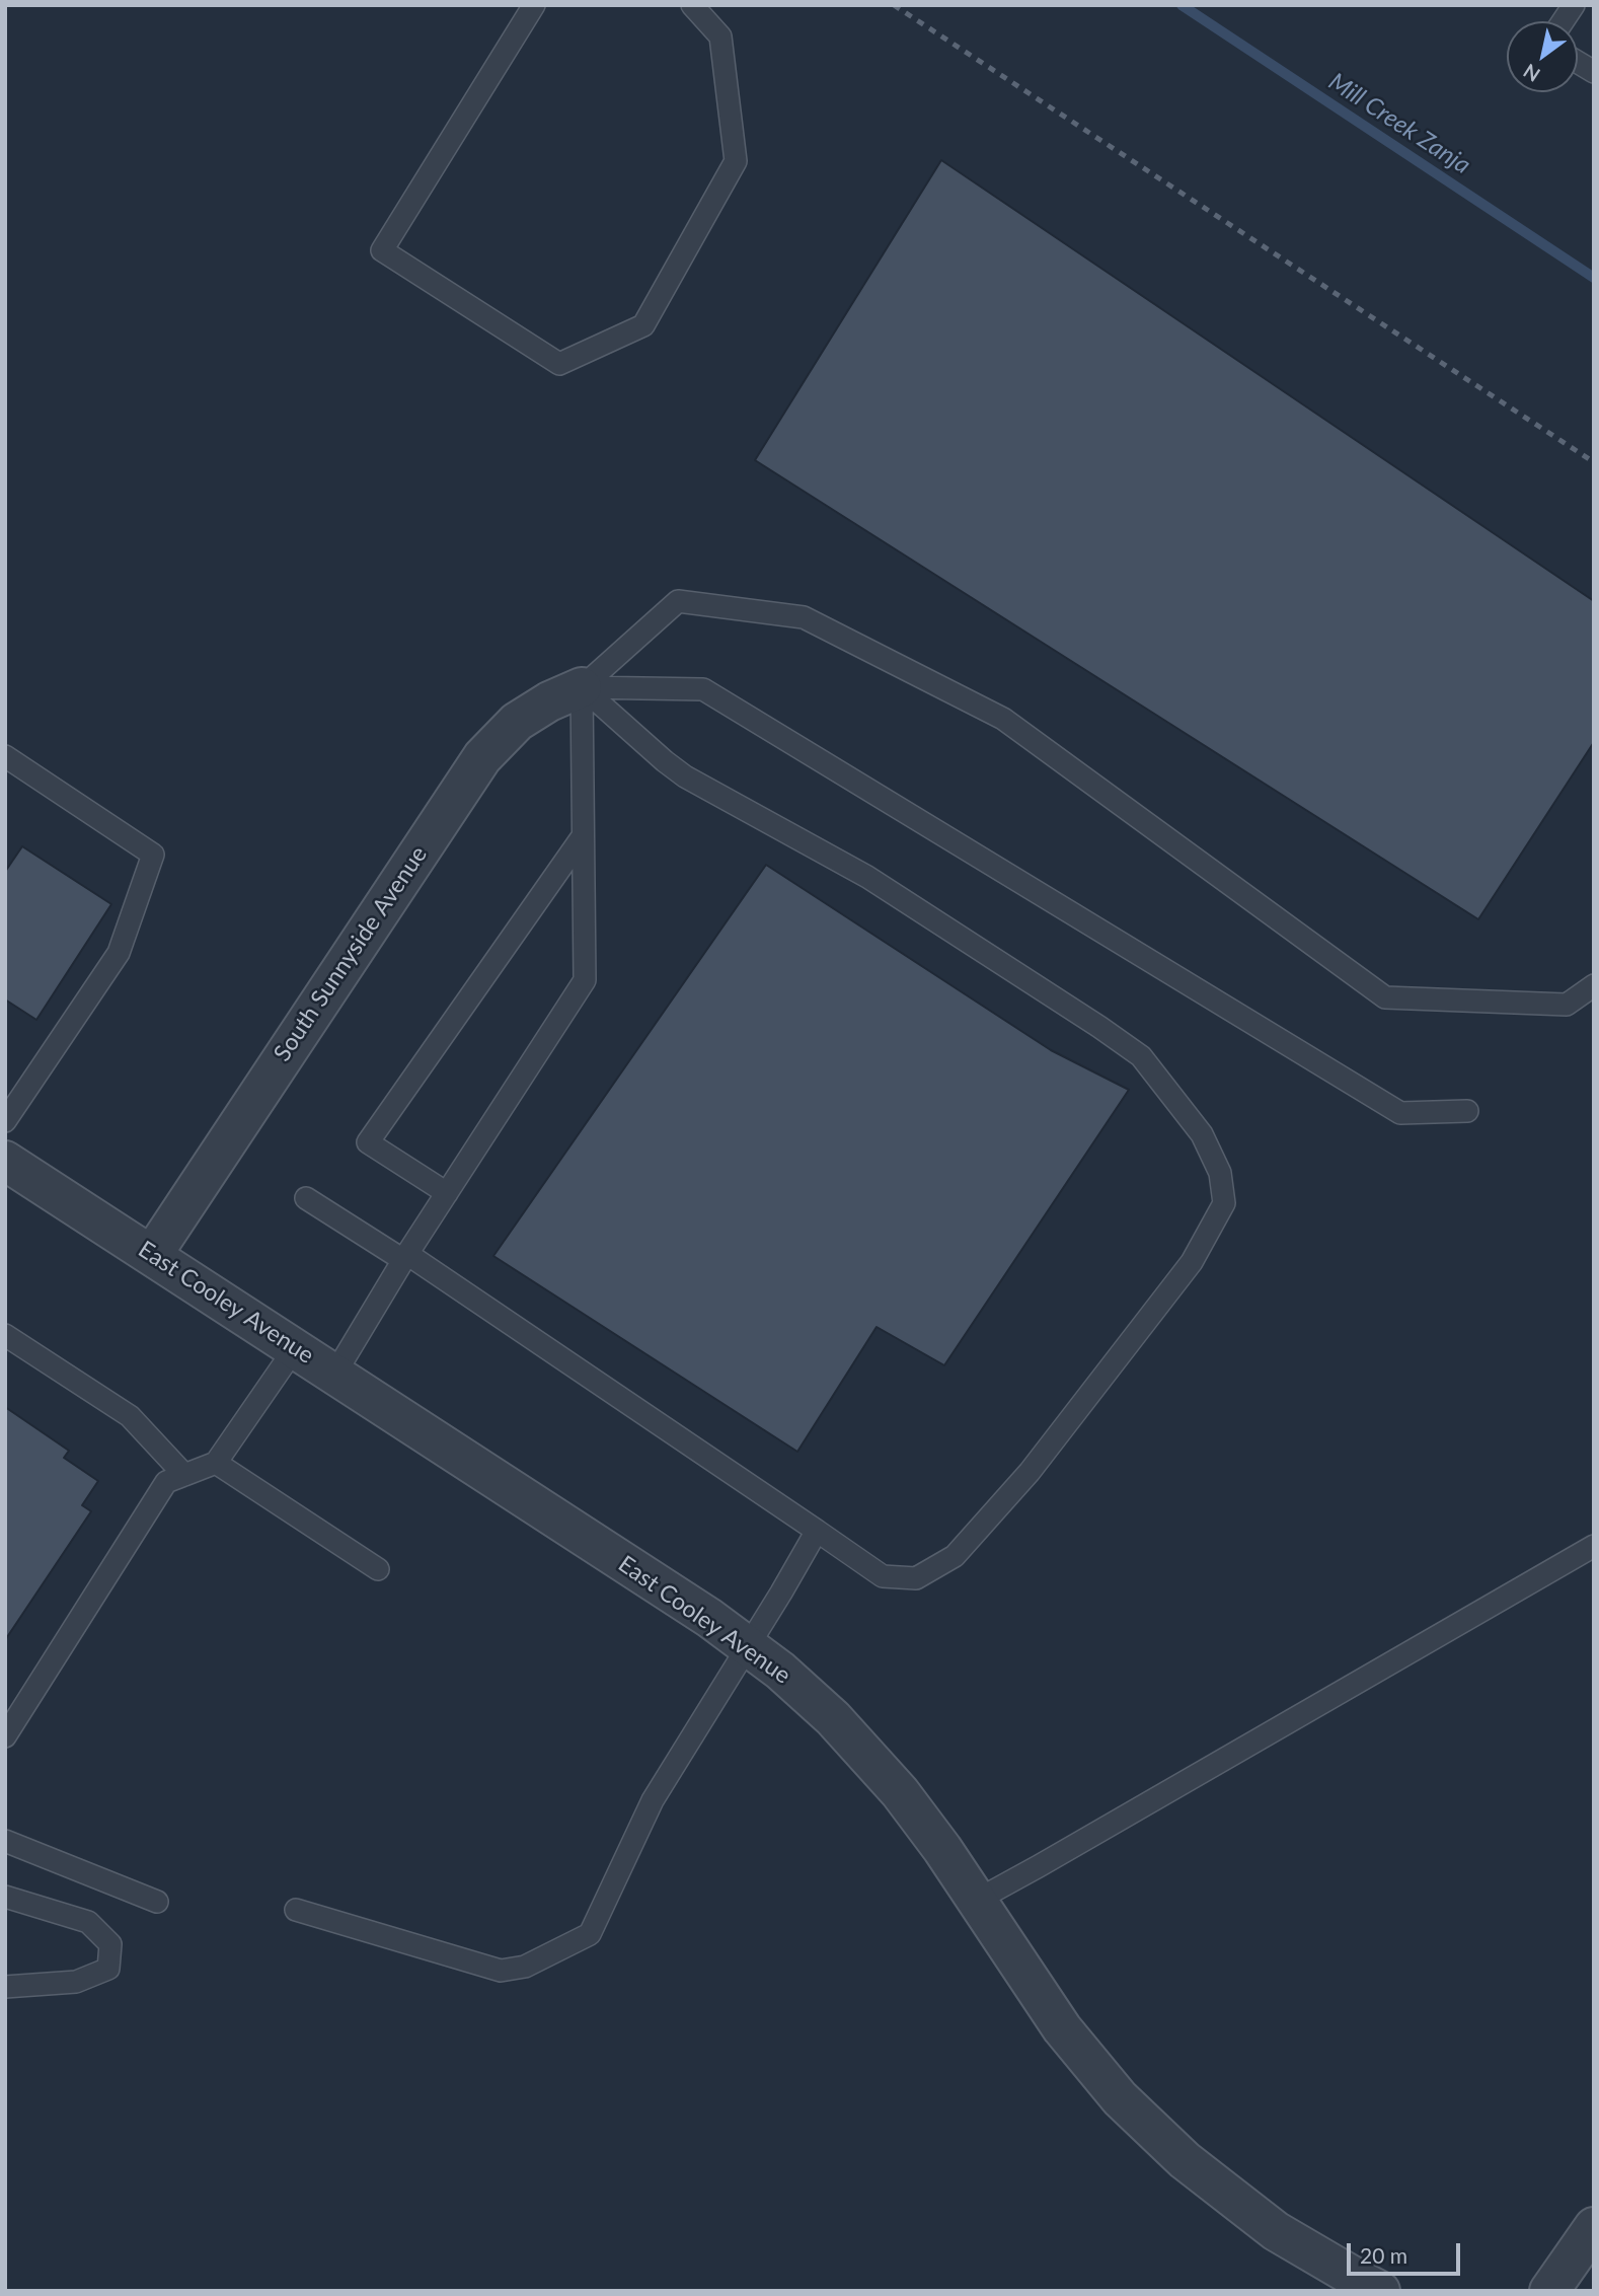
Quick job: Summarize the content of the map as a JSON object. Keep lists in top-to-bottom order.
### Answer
{
  "streets": {
    "street": ["South Sunnyside Avenue", "East Cooley Avenue"]
  },
  "crossings": [
    ["South Sunnyside Avenue", "East Cooley Avenue"]
  ],
  "water": ["Mill Creek Zanja"],
  "scale_bar": "20 m",
  "north": "bottom left"
}
